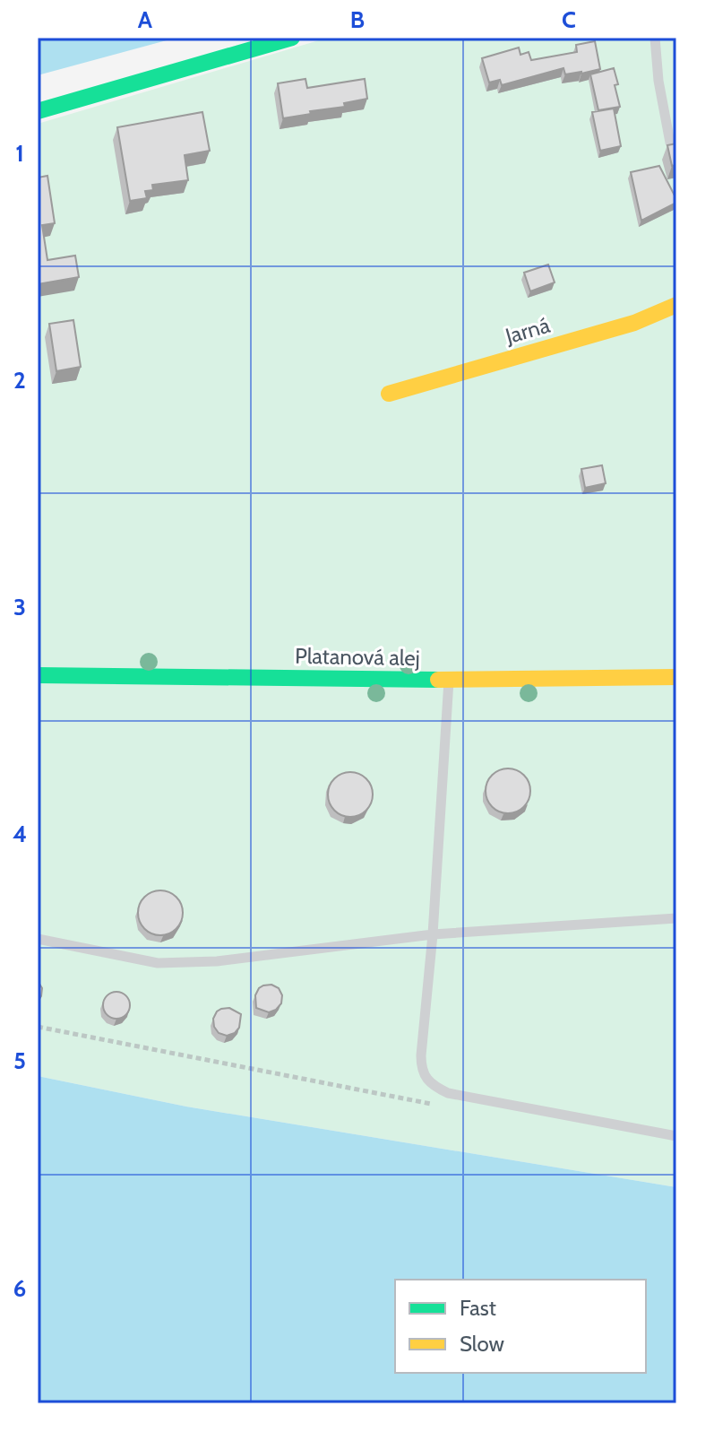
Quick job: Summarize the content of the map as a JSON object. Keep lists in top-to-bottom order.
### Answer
{
  "streets": {
    "street": ["Jarná", "Platanová alej"]
  },
  "legend": ["Fast", "Slow"],
  "grid": {
    "columns": ["A", "B", "C"],
    "rows": [
      "1",
      "2",
      "3",
      "4",
      "5",
      "6"
    ]
  }
}
